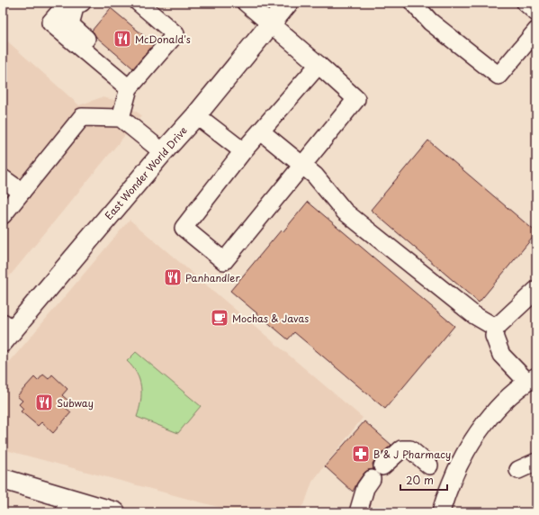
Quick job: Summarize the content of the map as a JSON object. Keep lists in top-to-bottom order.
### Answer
{
  "streets": {
    "main road": ["East Wonder World Drive"]
  },
  "places": {
    "restaurant": ["McDonald's", "Panhandler", "Subway"],
    "cafe": ["Mochas & Javas"],
    "pharmacy": ["B & J Pharmacy"]
  },
  "scale_bar": "20 m"
}
